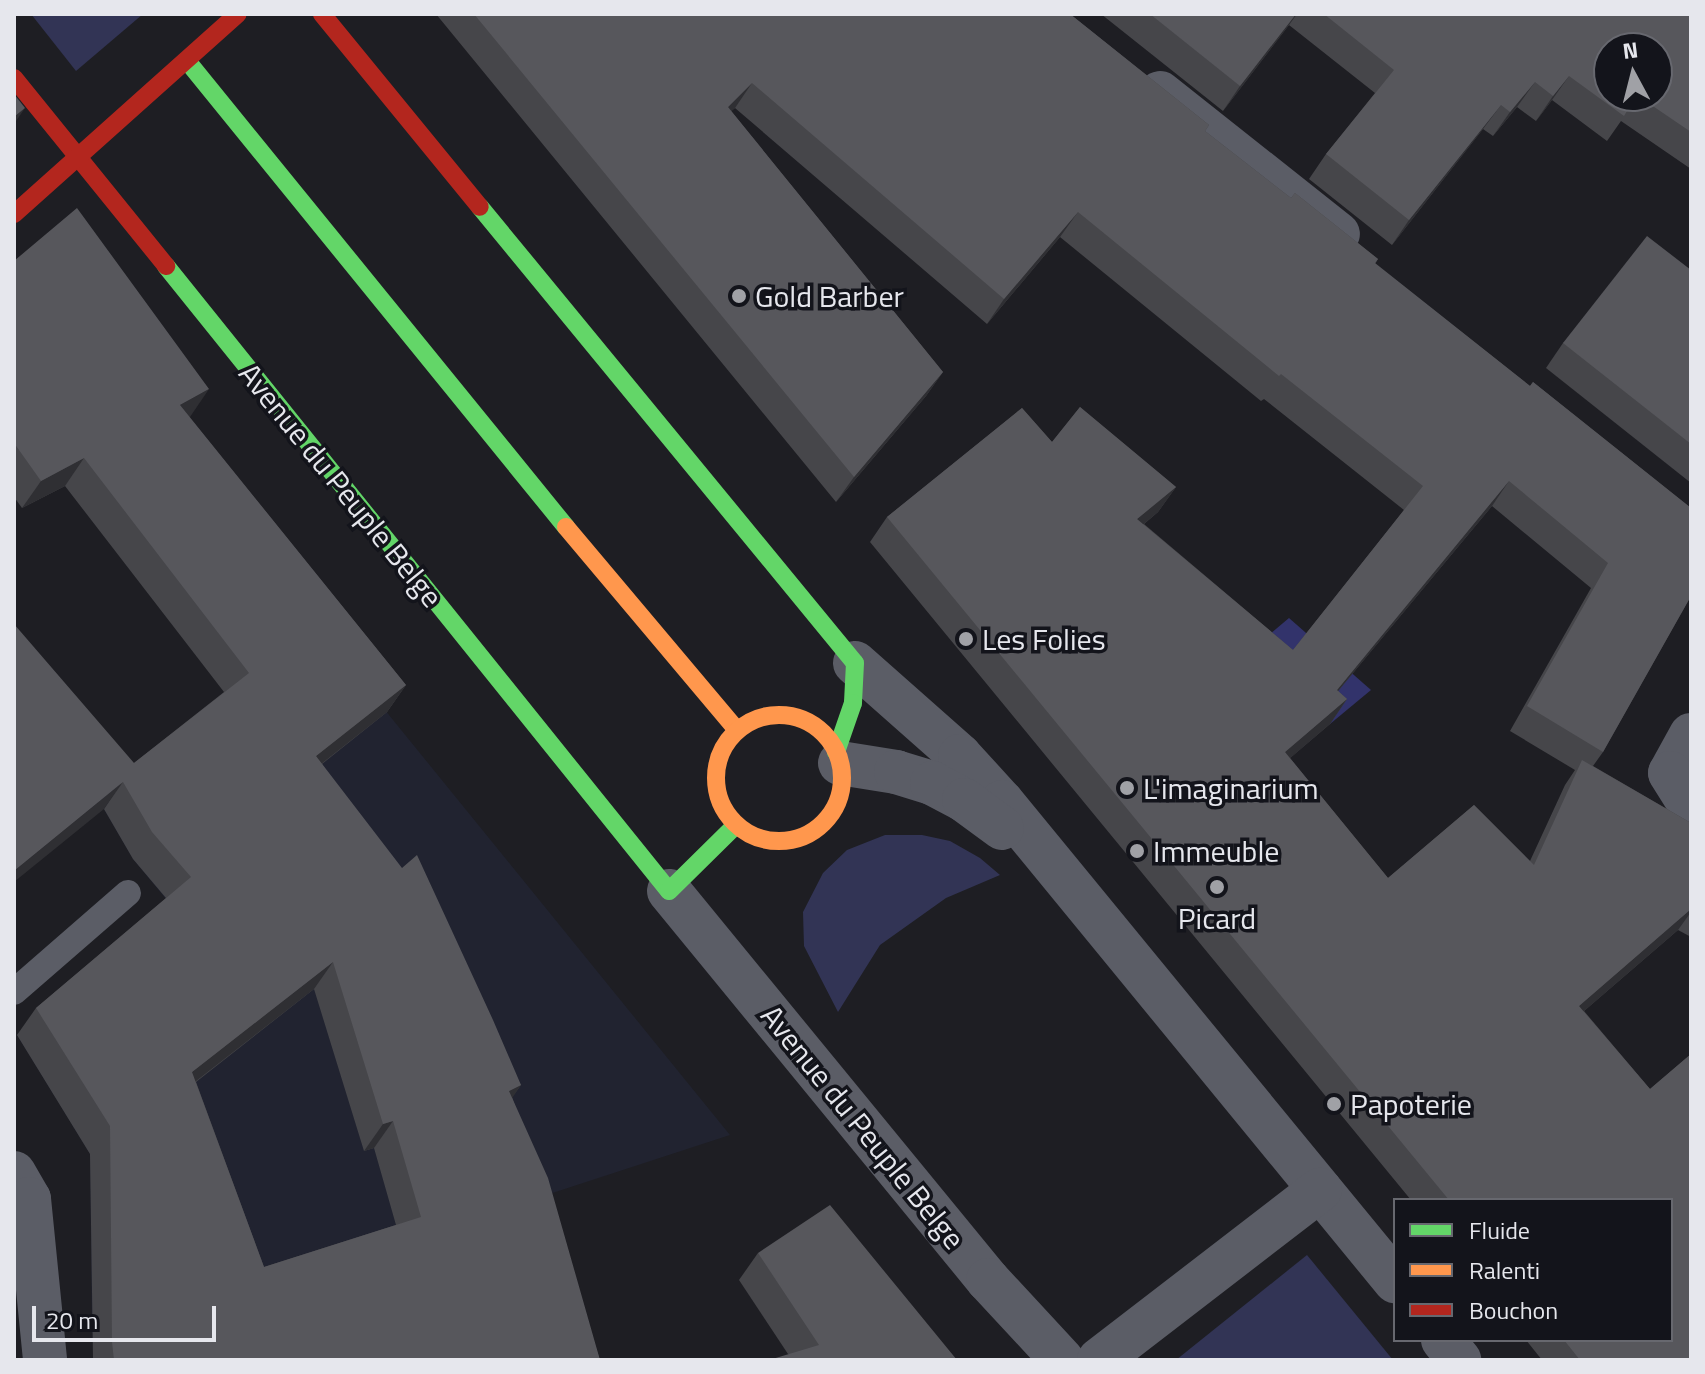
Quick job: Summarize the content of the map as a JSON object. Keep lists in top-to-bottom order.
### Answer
{
  "streets": {
    "street": ["Avenue du Peuple Belge"]
  },
  "places": [
    "Gold Barber",
    "Les Folies",
    "L'imaginarium",
    "Immeuble",
    "Picard",
    "Papoterie"
  ],
  "legend": ["Fluide", "Ralenti", "Bouchon"],
  "scale_bar": "20 m",
  "north": "top"
}
